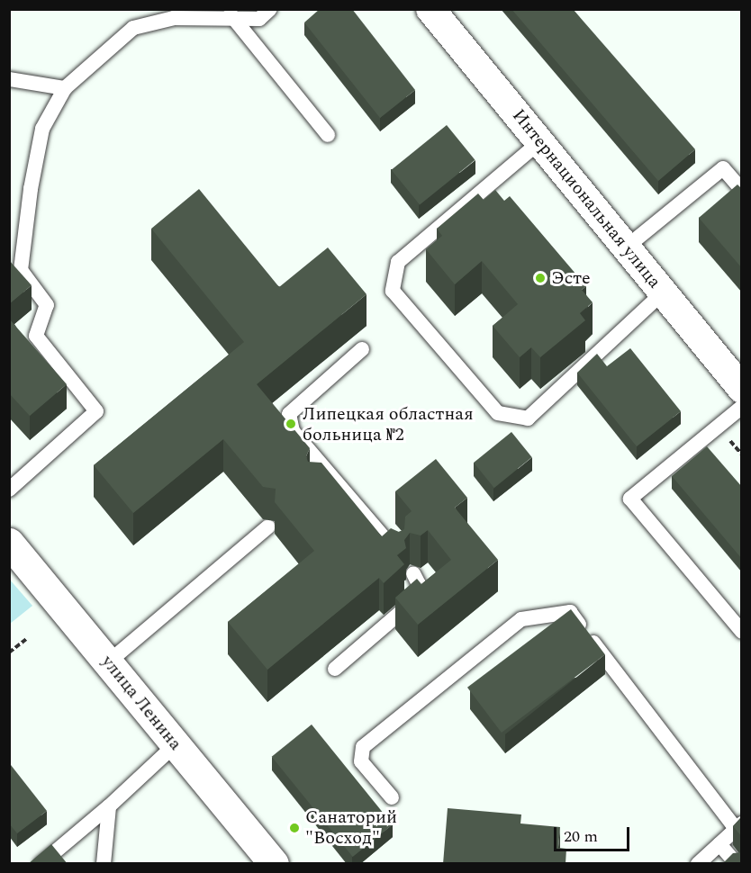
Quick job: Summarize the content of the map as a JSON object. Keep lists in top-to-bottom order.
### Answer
{
  "streets": {
    "street": ["Интернациональная улица", "улица Ленина"]
  },
  "places": ["Эсте", "Липецкая областная больница №2", "Санаторий \"Восход\""],
  "scale_bar": "20 m"
}
